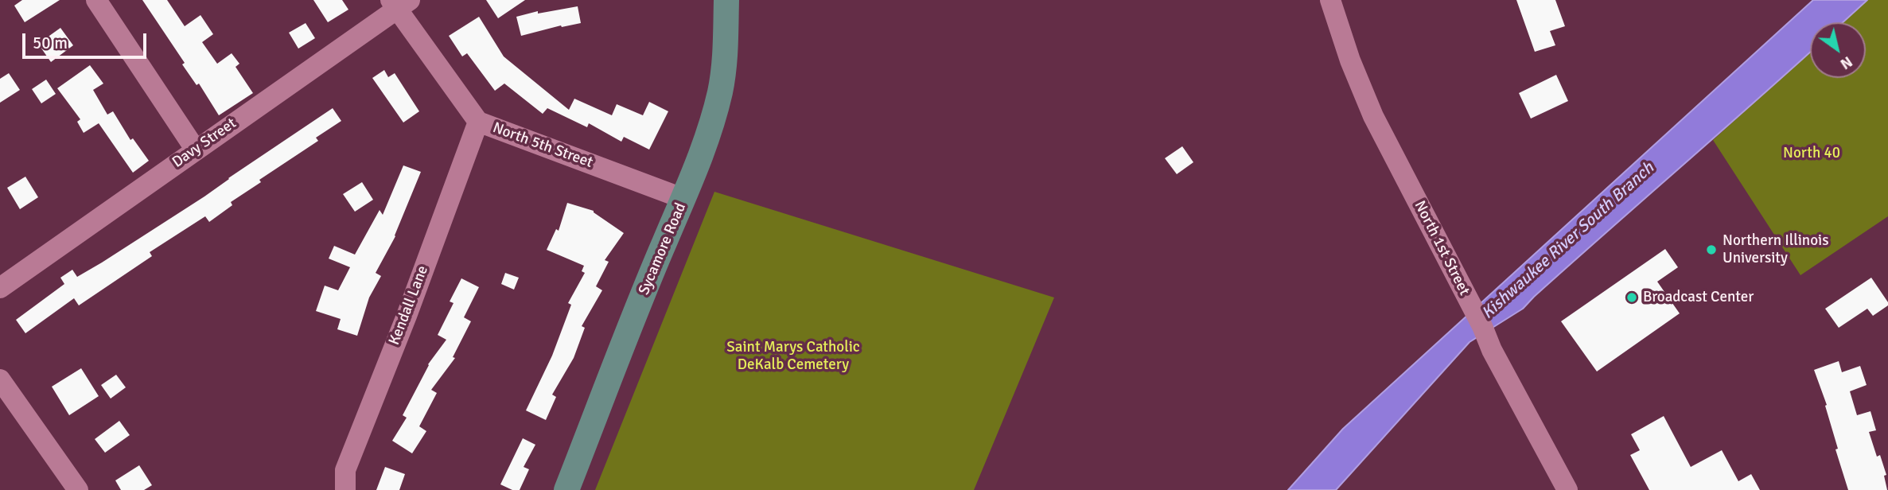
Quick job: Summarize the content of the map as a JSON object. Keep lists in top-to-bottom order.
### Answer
{
  "streets": {
    "main road": ["Sycamore Road"],
    "street": [
      "Davy Street",
      "North 5th Street",
      "North 1st Street",
      "Kendall Lane"
    ]
  },
  "crossings": [
    ["Davy Street", "North 5th Street"],
    ["North 5th Street", "Sycamore Road"],
    ["North 5th Street", "Kendall Lane"]
  ],
  "water": ["Kishwaukee River South Branch"],
  "parks": ["North 40", "Saint Marys Catholic DeKalb Cemetery"],
  "places": ["Northern Illinois University", "Broadcast Center"],
  "scale_bar": "50 m",
  "north": "bottom right"
}
